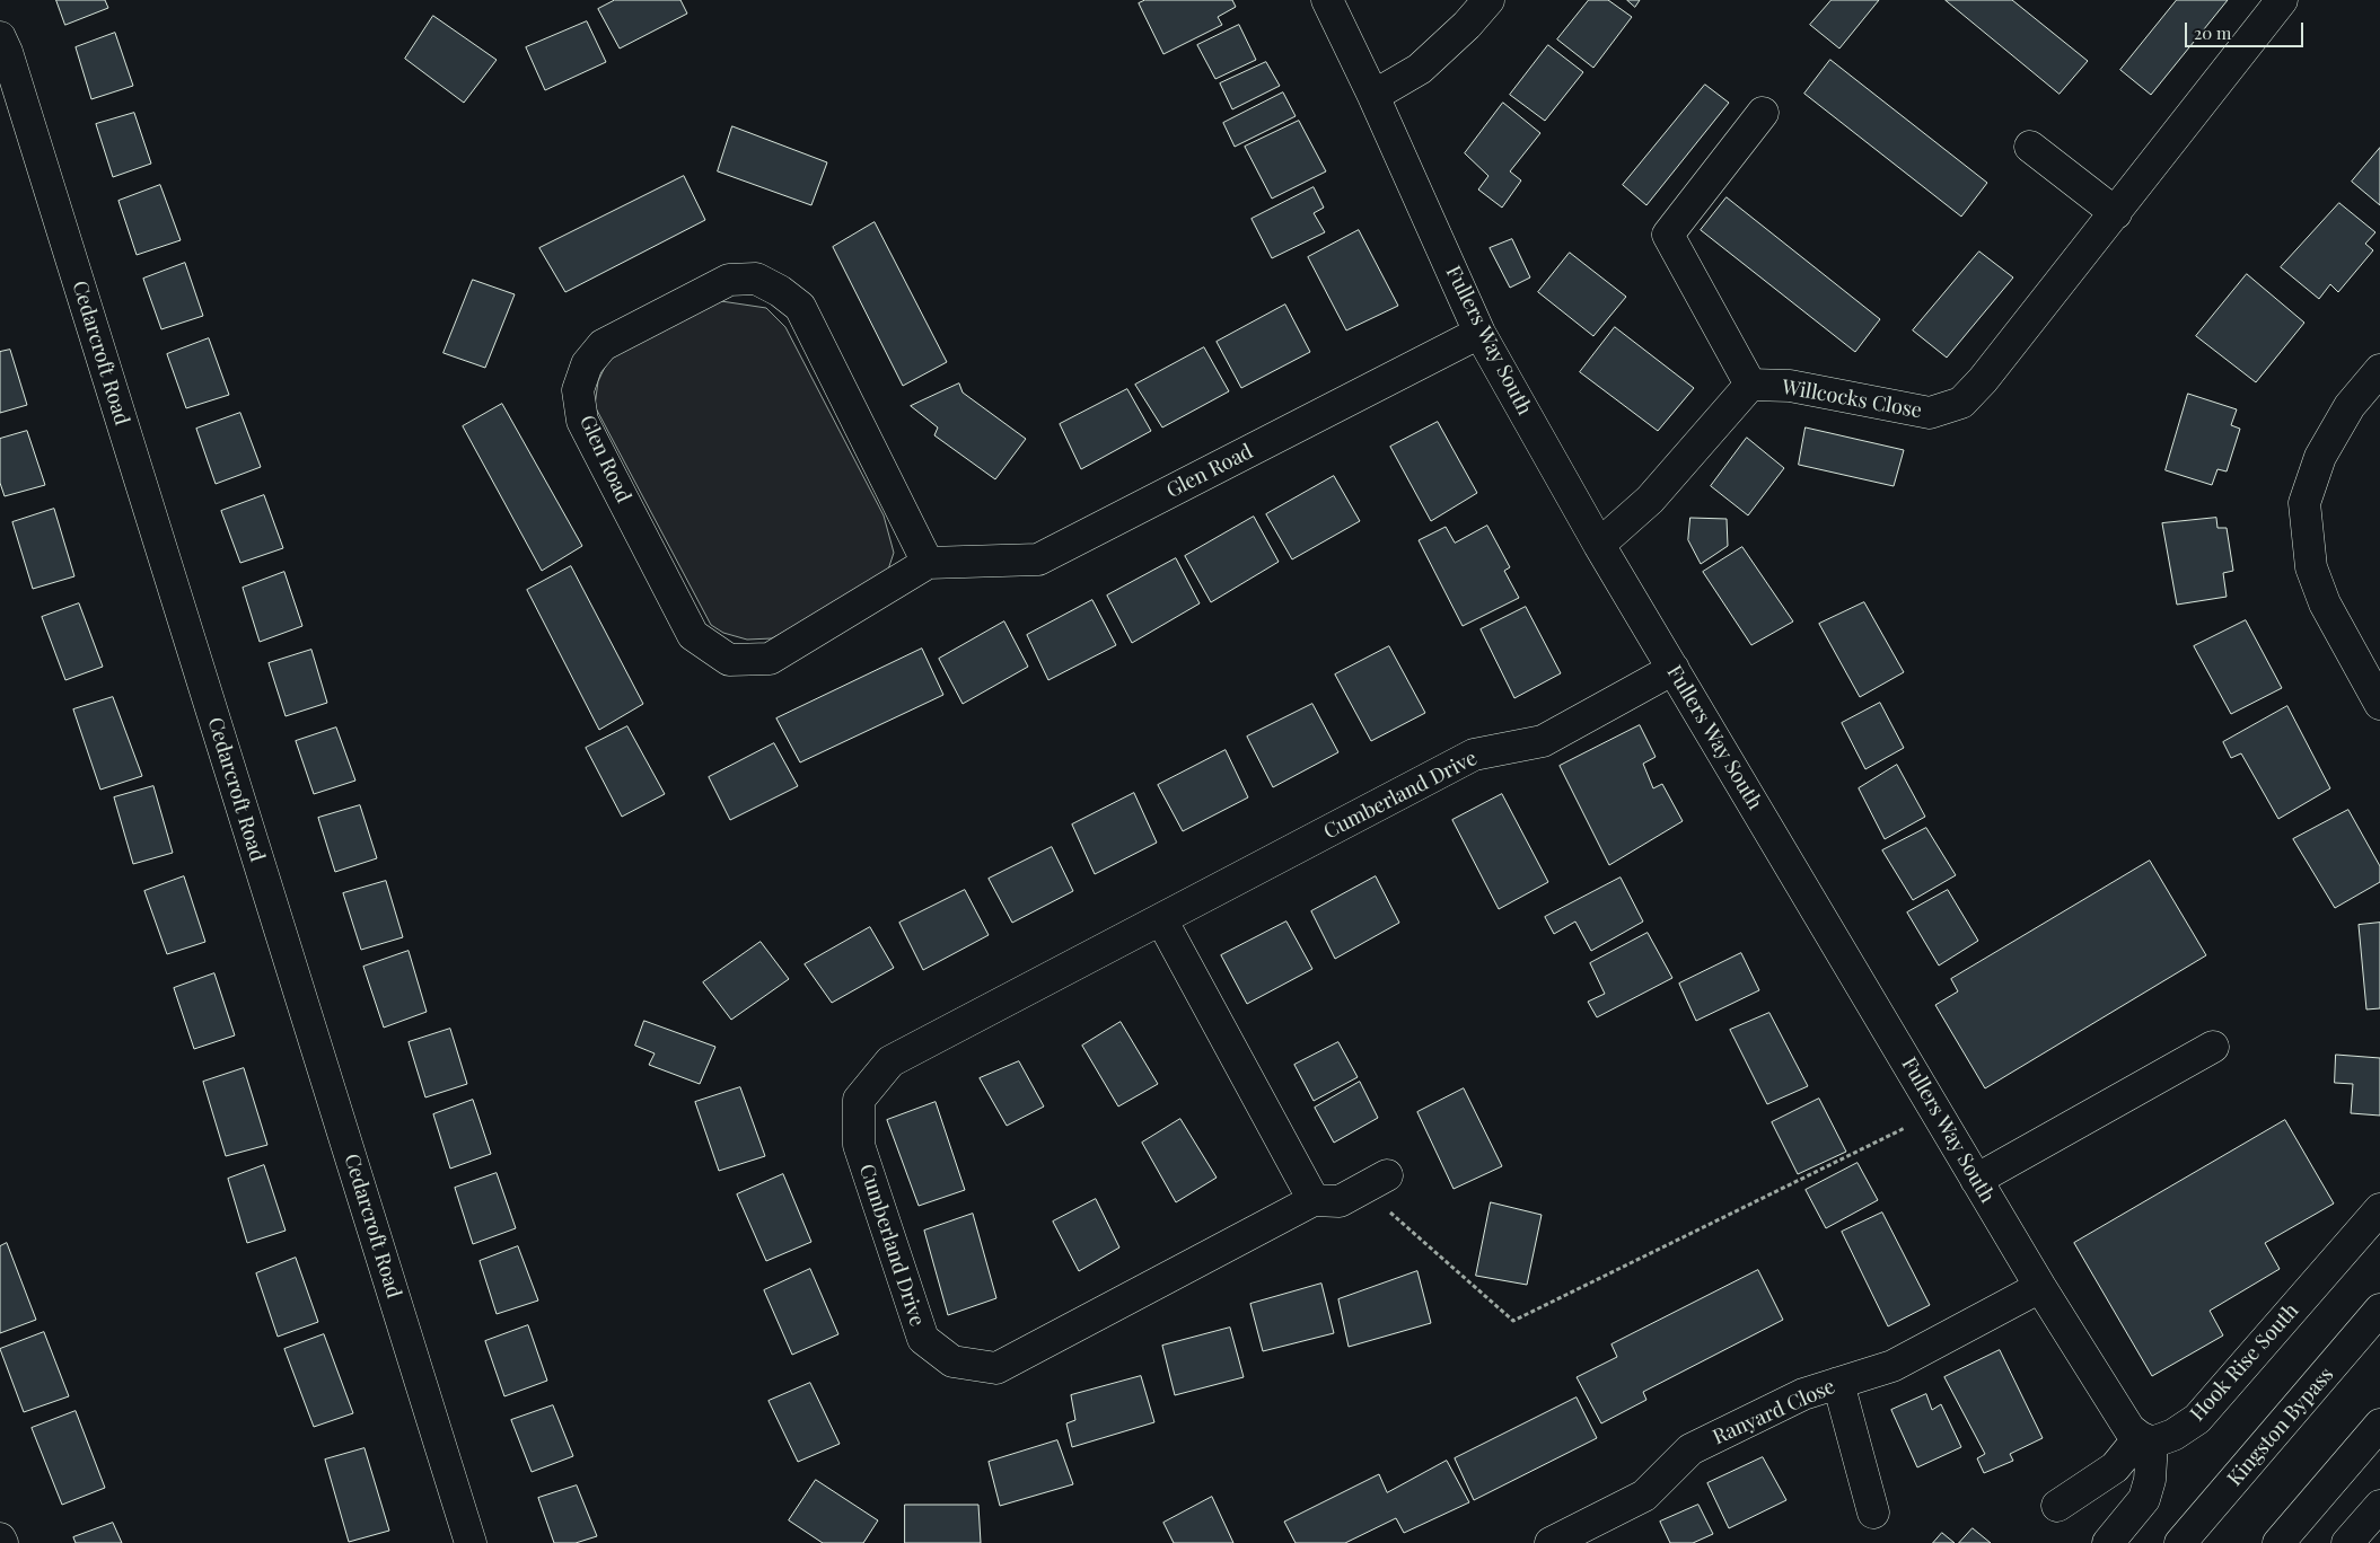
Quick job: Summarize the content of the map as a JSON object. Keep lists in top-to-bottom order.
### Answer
{
  "streets": {
    "main road": [
      "Fullers Way South",
      "Cedarcroft Road",
      "Willcocks Close",
      "Glen Road",
      "Cumberland Drive",
      "Hook Rise South",
      "Ranyard Close",
      "Kingston Bypass"
    ]
  },
  "crossings": [
    ["Fullers Way South", "Glen Road"],
    ["Fullers Way South", "Cumberland Drive"],
    ["Fullers Way South", "Hook Rise South"],
    ["Fullers Way South", "Ranyard Close"]
  ],
  "scale_bar": "20 m"
}
